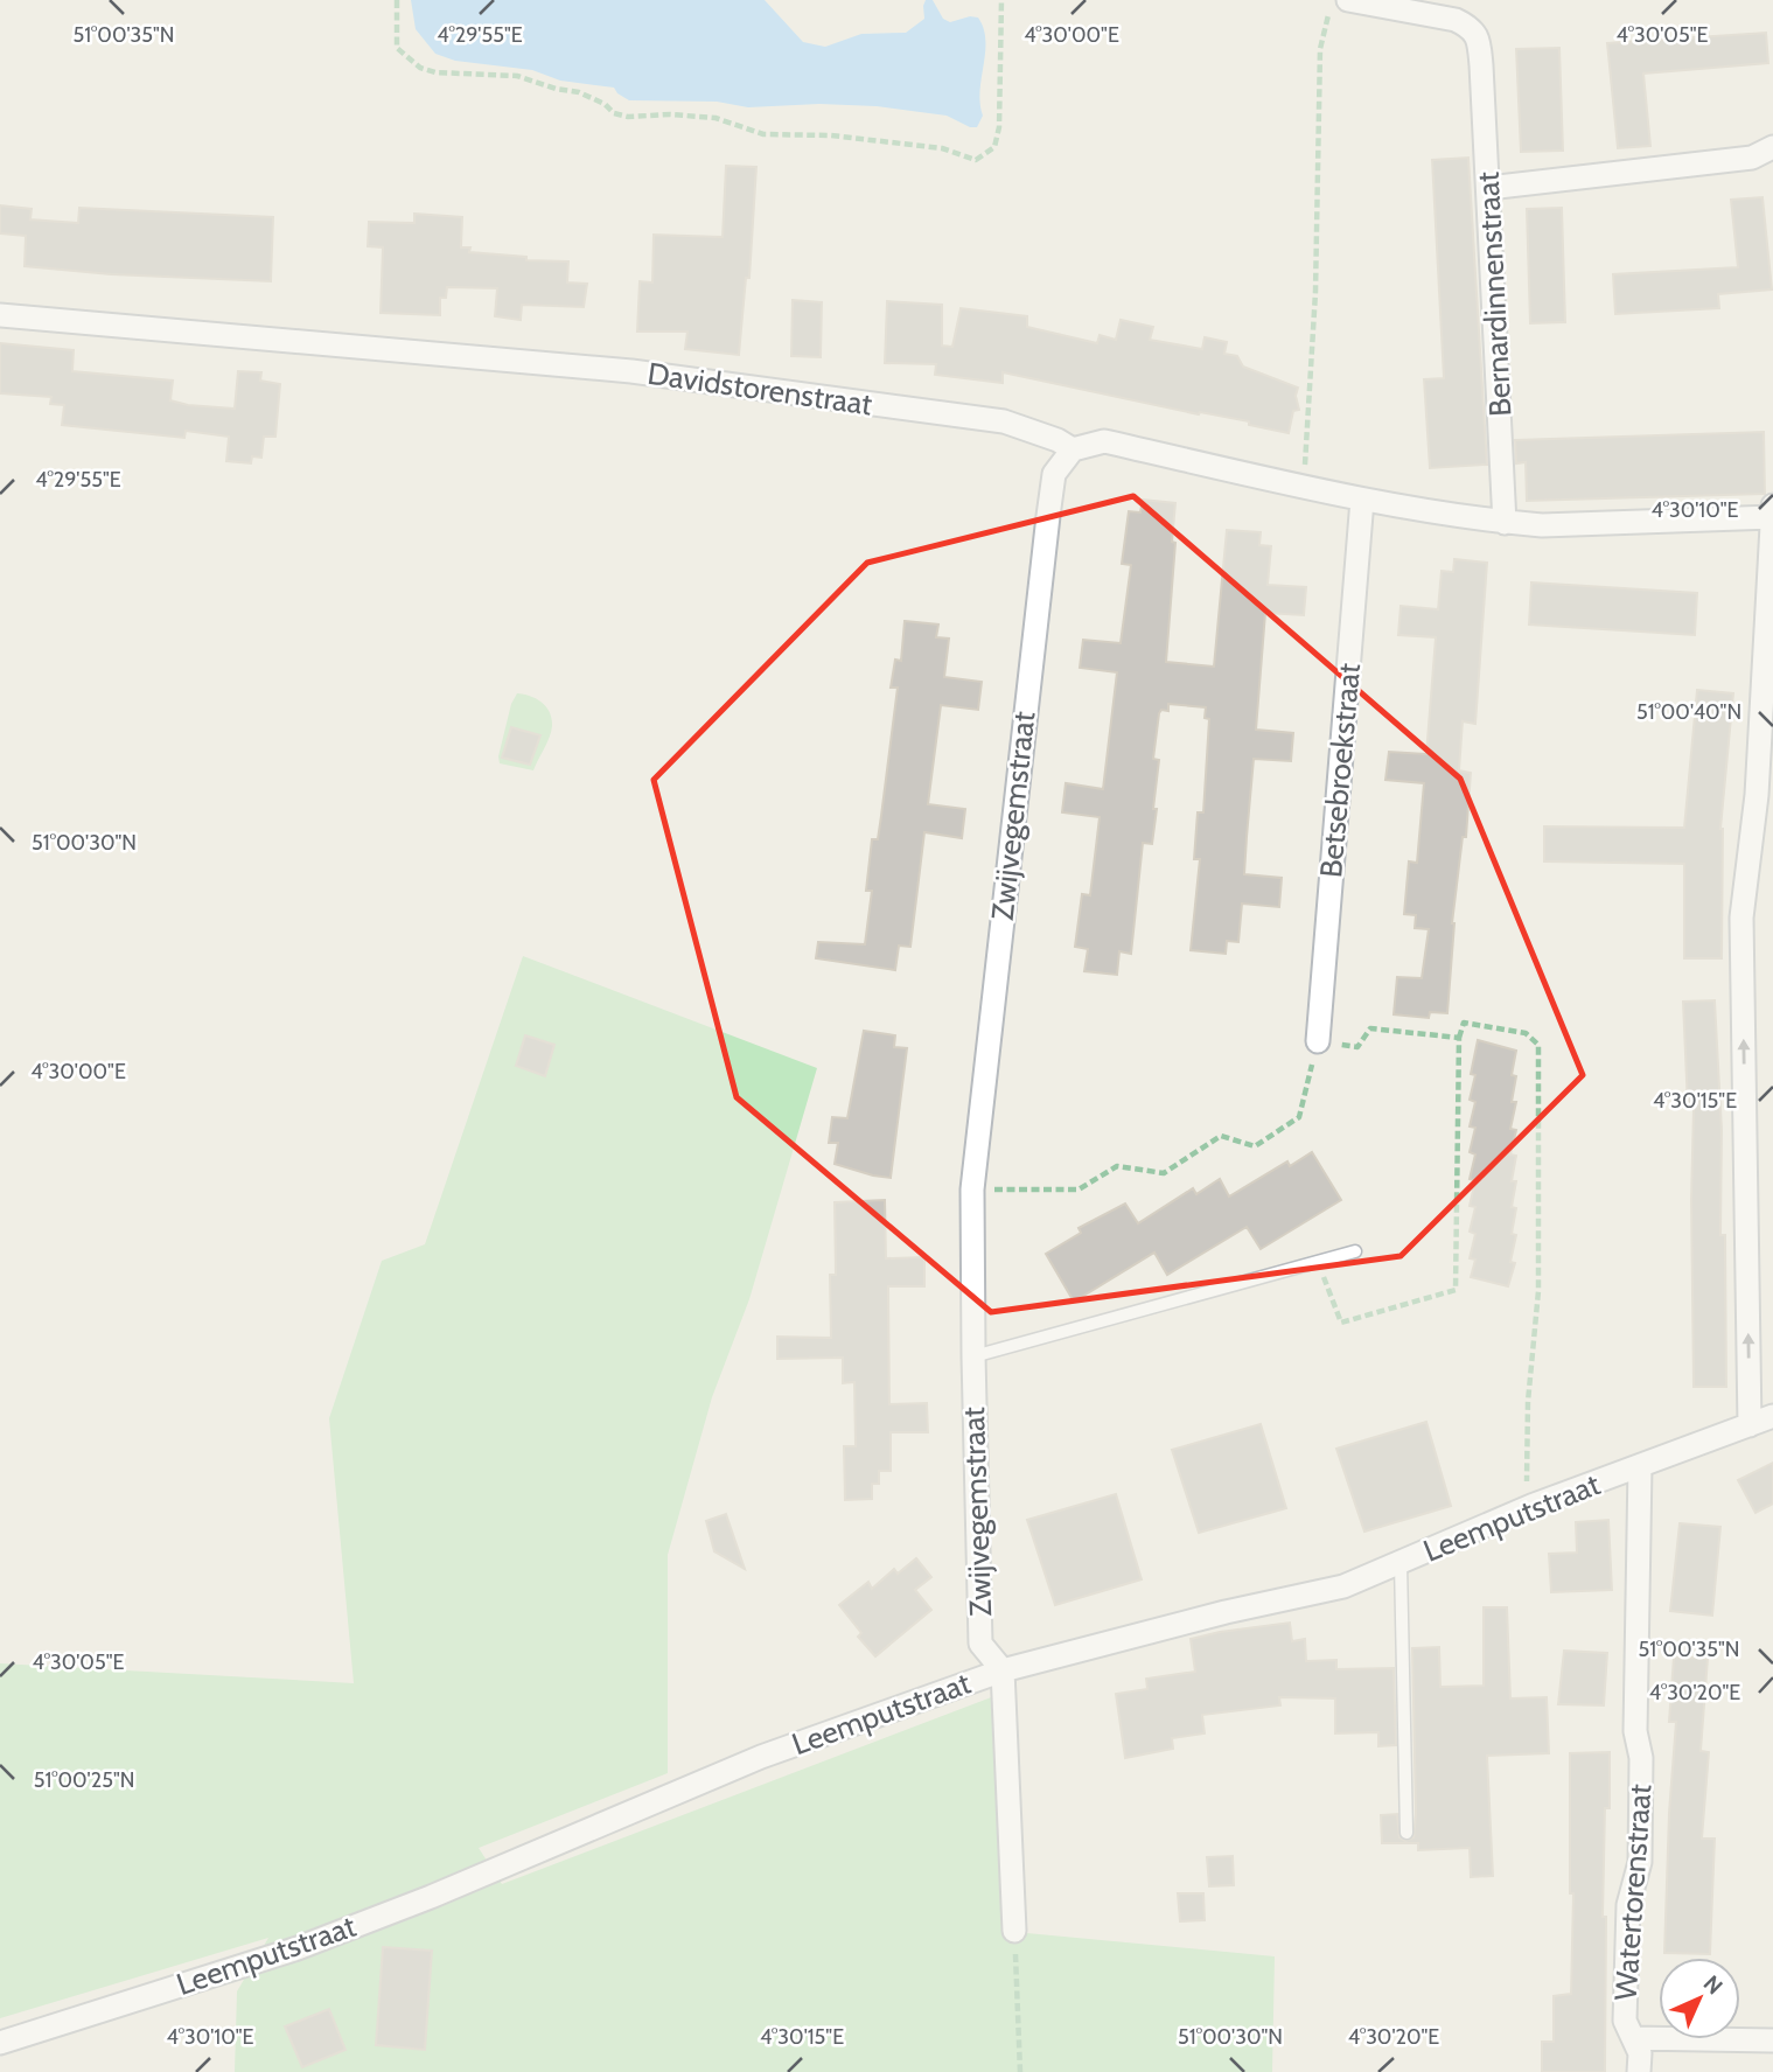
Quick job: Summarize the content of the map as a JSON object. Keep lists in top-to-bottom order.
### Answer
{
  "streets": {
    "street": [
      "Bernardinnenstraat",
      "Davidstorenstraat",
      "Betsebroekstraat",
      "Zwijvegemstraat",
      "Leemputstraat",
      "Watertorenstraat"
    ]
  },
  "crossings": [
    ["Davidstorenstraat", "Zwijvegemstraat"],
    ["Zwijvegemstraat", "Leemputstraat"],
    ["Leemputstraat", "Watertorenstraat"]
  ],
  "north": "top right",
  "coordinates": [
    "51°00'35\"N",
    "4°29'55\"E",
    "4°30'00\"E",
    "4°30'05\"E",
    "4°30'10\"E",
    "51°00'40\"N",
    "51°00'30\"N",
    "4°30'15\"E",
    "4°30'20\"E",
    "51°00'25\"N"
  ]
}
